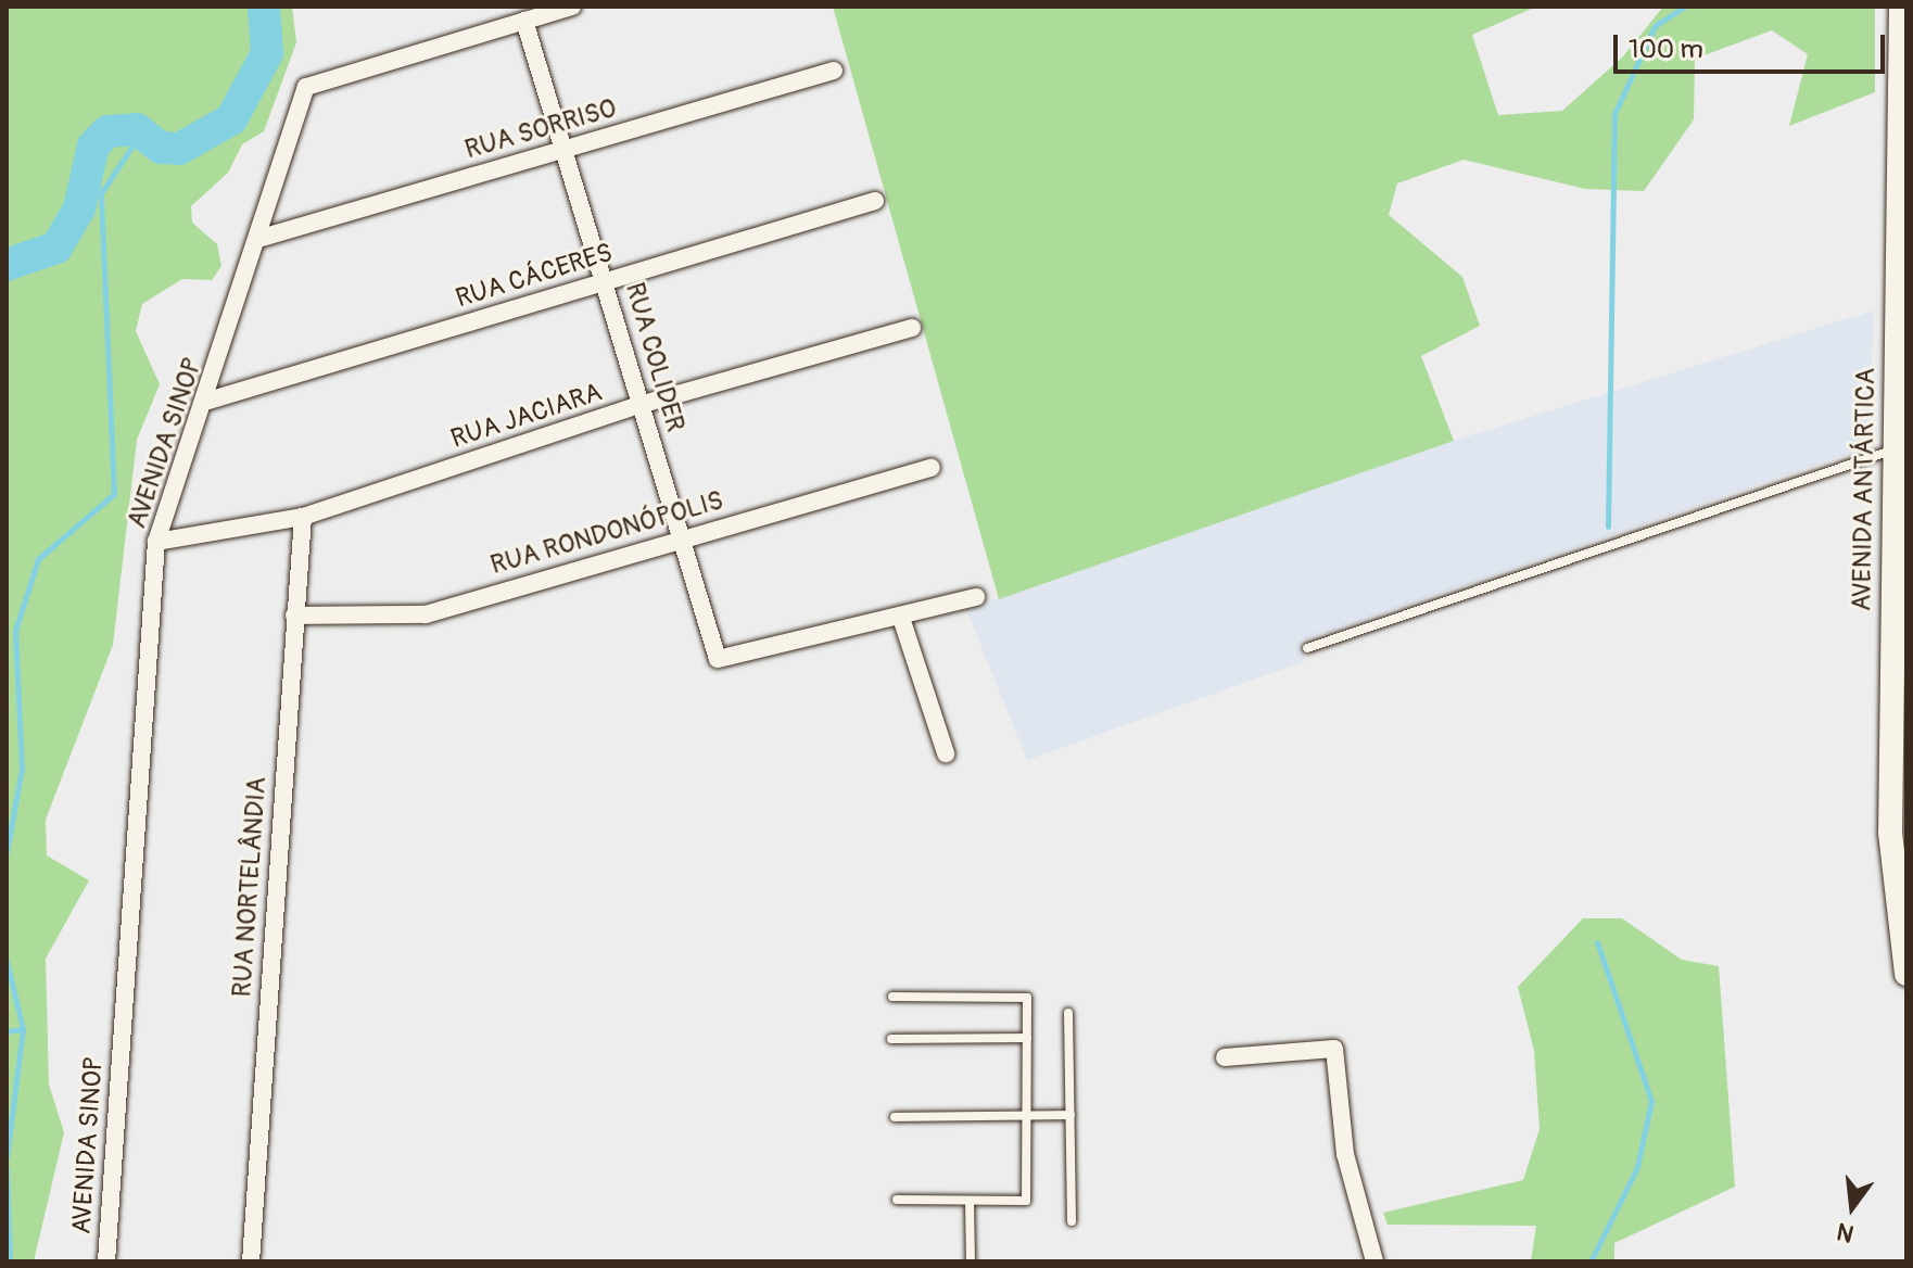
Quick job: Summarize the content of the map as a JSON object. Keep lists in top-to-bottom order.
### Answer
{
  "streets": {
    "main road": ["AVENIDA ANTÁRTICA"],
    "street": [
      "RUA SORRISO",
      "RUA CÁCERES",
      "RUA COLIDER",
      "RUA JACIARA",
      "AVENIDA SINOP",
      "RUA RONDONÓPOLIS",
      "RUA NORTELÂNDIA"
    ]
  },
  "crossings": [
    ["RUA SORRISO", "RUA COLIDER"],
    ["RUA SORRISO", "AVENIDA SINOP"],
    ["RUA CÁCERES", "RUA COLIDER"],
    ["RUA CÁCERES", "AVENIDA SINOP"],
    ["RUA COLIDER", "RUA JACIARA"],
    ["RUA COLIDER", "AVENIDA SINOP"],
    ["RUA COLIDER", "RUA RONDONÓPOLIS"],
    ["RUA JACIARA", "AVENIDA SINOP"],
    ["RUA JACIARA", "RUA NORTELÂNDIA"],
    ["RUA RONDONÓPOLIS", "RUA NORTELÂNDIA"]
  ],
  "scale_bar": "100 m",
  "north": "bottom"
}
